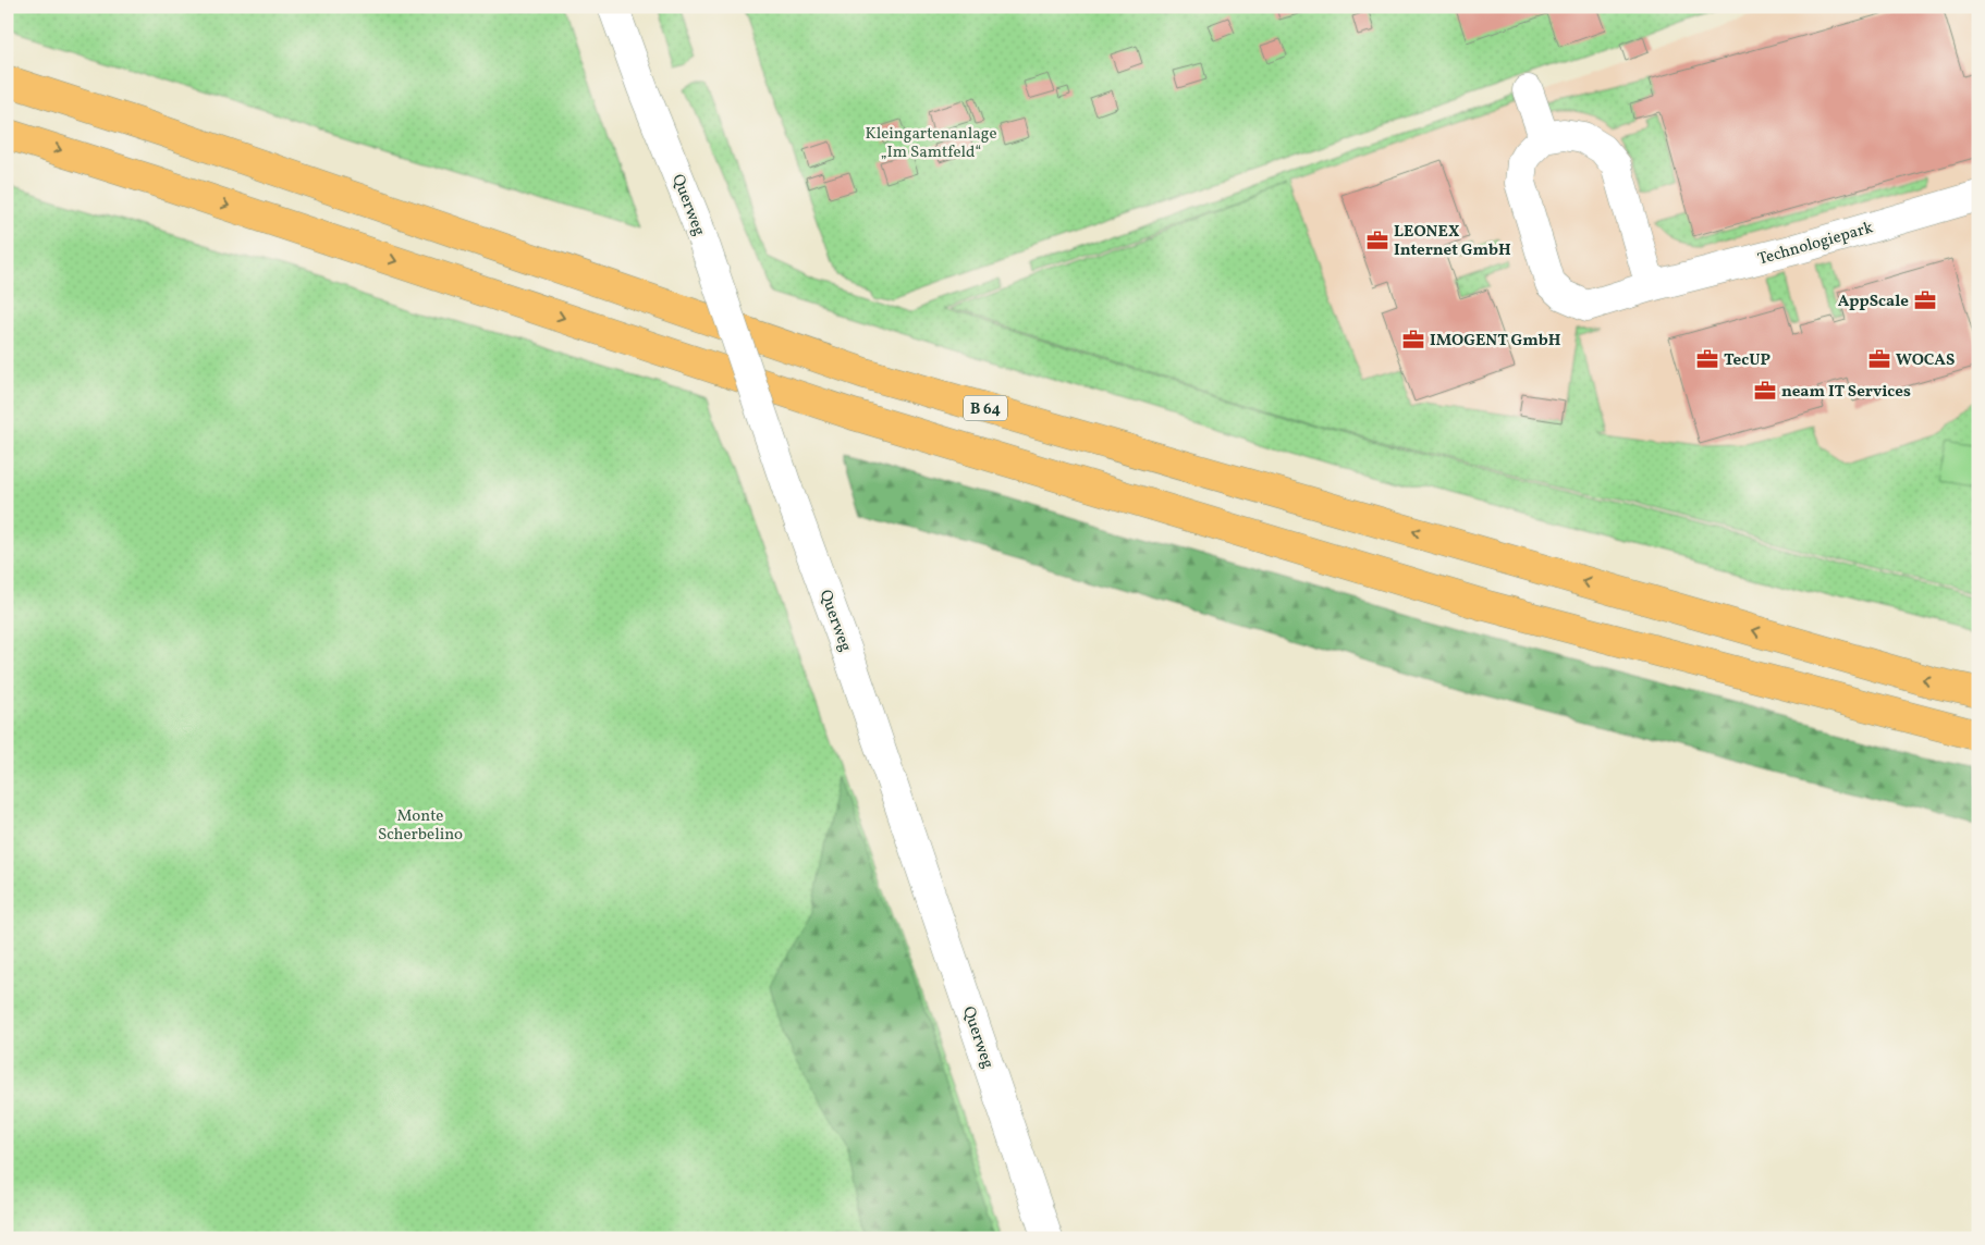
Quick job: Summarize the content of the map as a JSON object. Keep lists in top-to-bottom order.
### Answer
{
  "streets": {
    "highway": ["B 64"],
    "street": ["Querweg", "Technologiepark"]
  },
  "parks": ["Kleingartenanlage „Im Samtfeld“", "Monte Scherbelino"],
  "places": {
    "office": [
      "LEONEX Internet GmbH",
      "AppScale",
      "IMOGENT GmbH",
      "TecUP",
      "WOCAS",
      "neam IT Services"
    ]
  }
}
